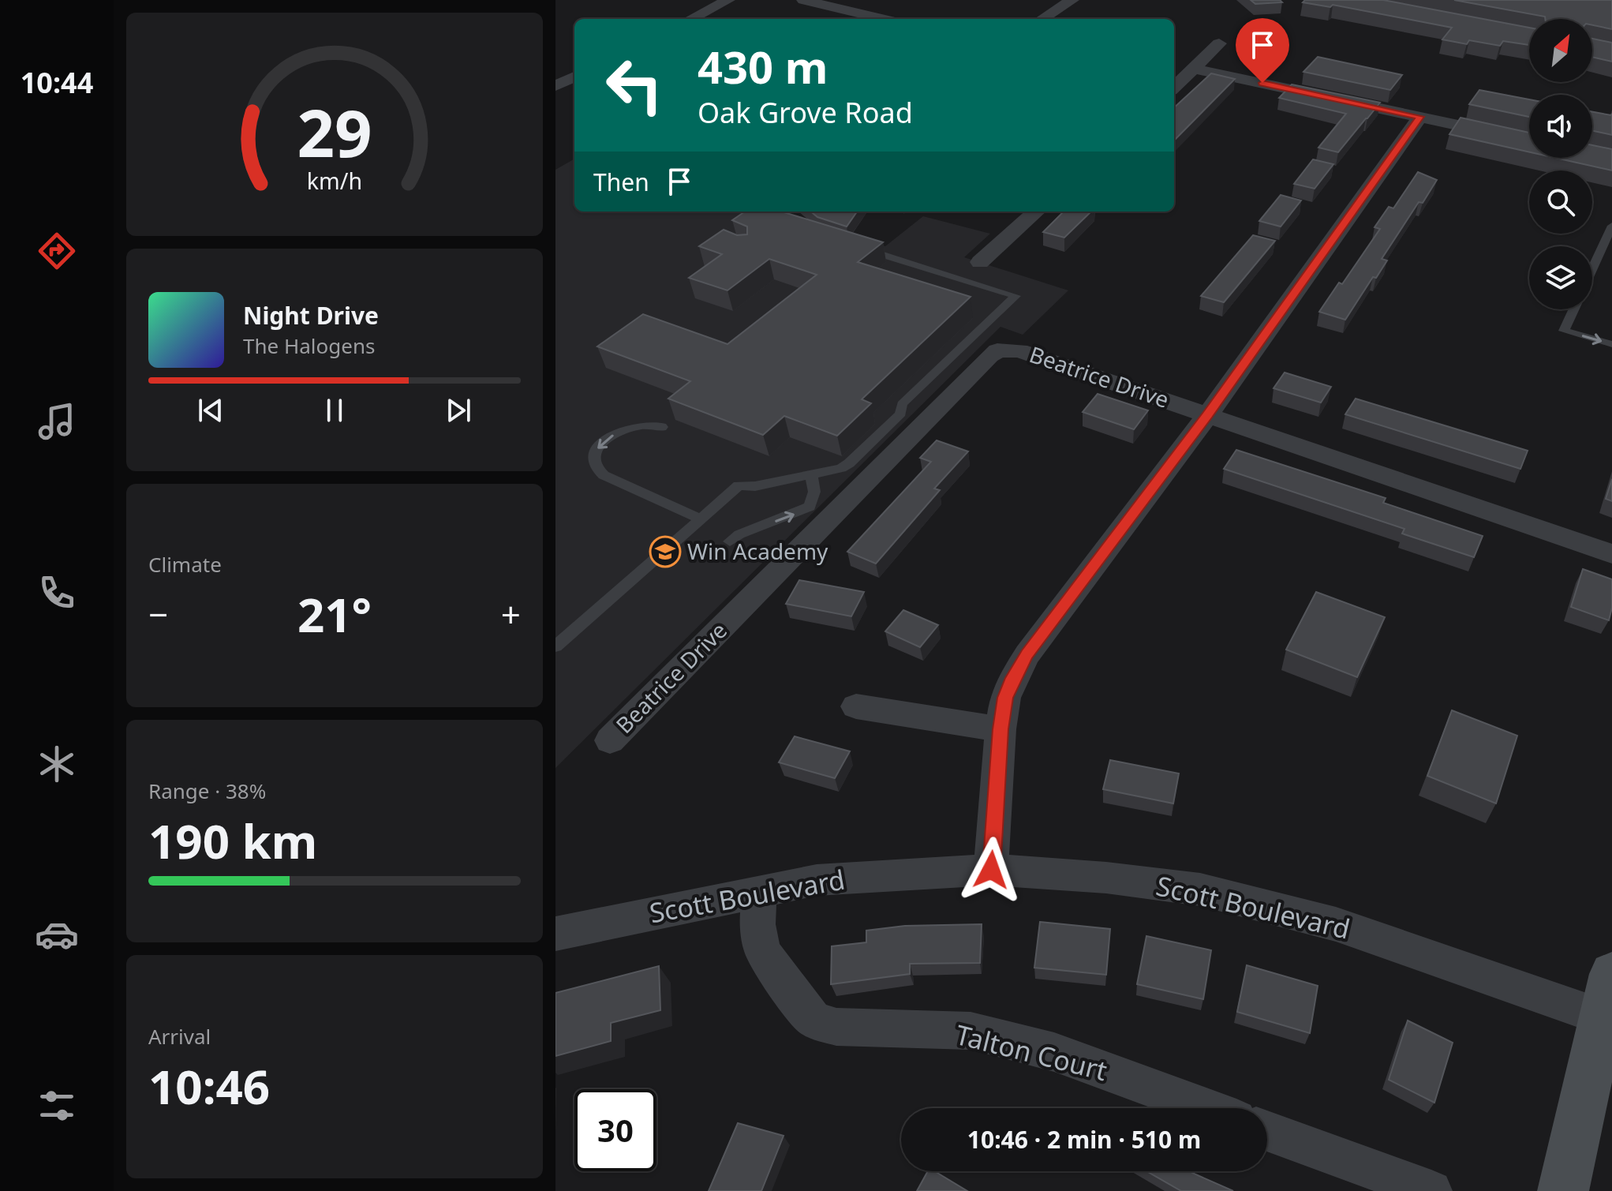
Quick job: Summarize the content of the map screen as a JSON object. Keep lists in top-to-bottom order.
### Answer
{
  "streets": {
    "street": ["Beatrice Drive", "Scott Boulevard", "Talton Court"]
  },
  "crossings": [
    ["Scott Boulevard", "Talton Court"]
  ],
  "places": {
    "school or university": ["Win Academy"]
  },
  "north": "top right",
  "page": {
    "tabs": "10:44",
    "turn": ["430 m", "Oak Grove Road"],
    "then": "Then",
    "song": ["Night Drive", "The Halogens"],
    "tile": [
      "Climate",
      ["Range · 38%", "190 km"],
      ["Arrival", "10:46"]
    ],
    "heat": ["−", "21°", "+"],
    "limit": "30",
    "trip": "10:46 · 2 min · 510 m",
    "gauge": ["29", "km/h"]
  }
}
